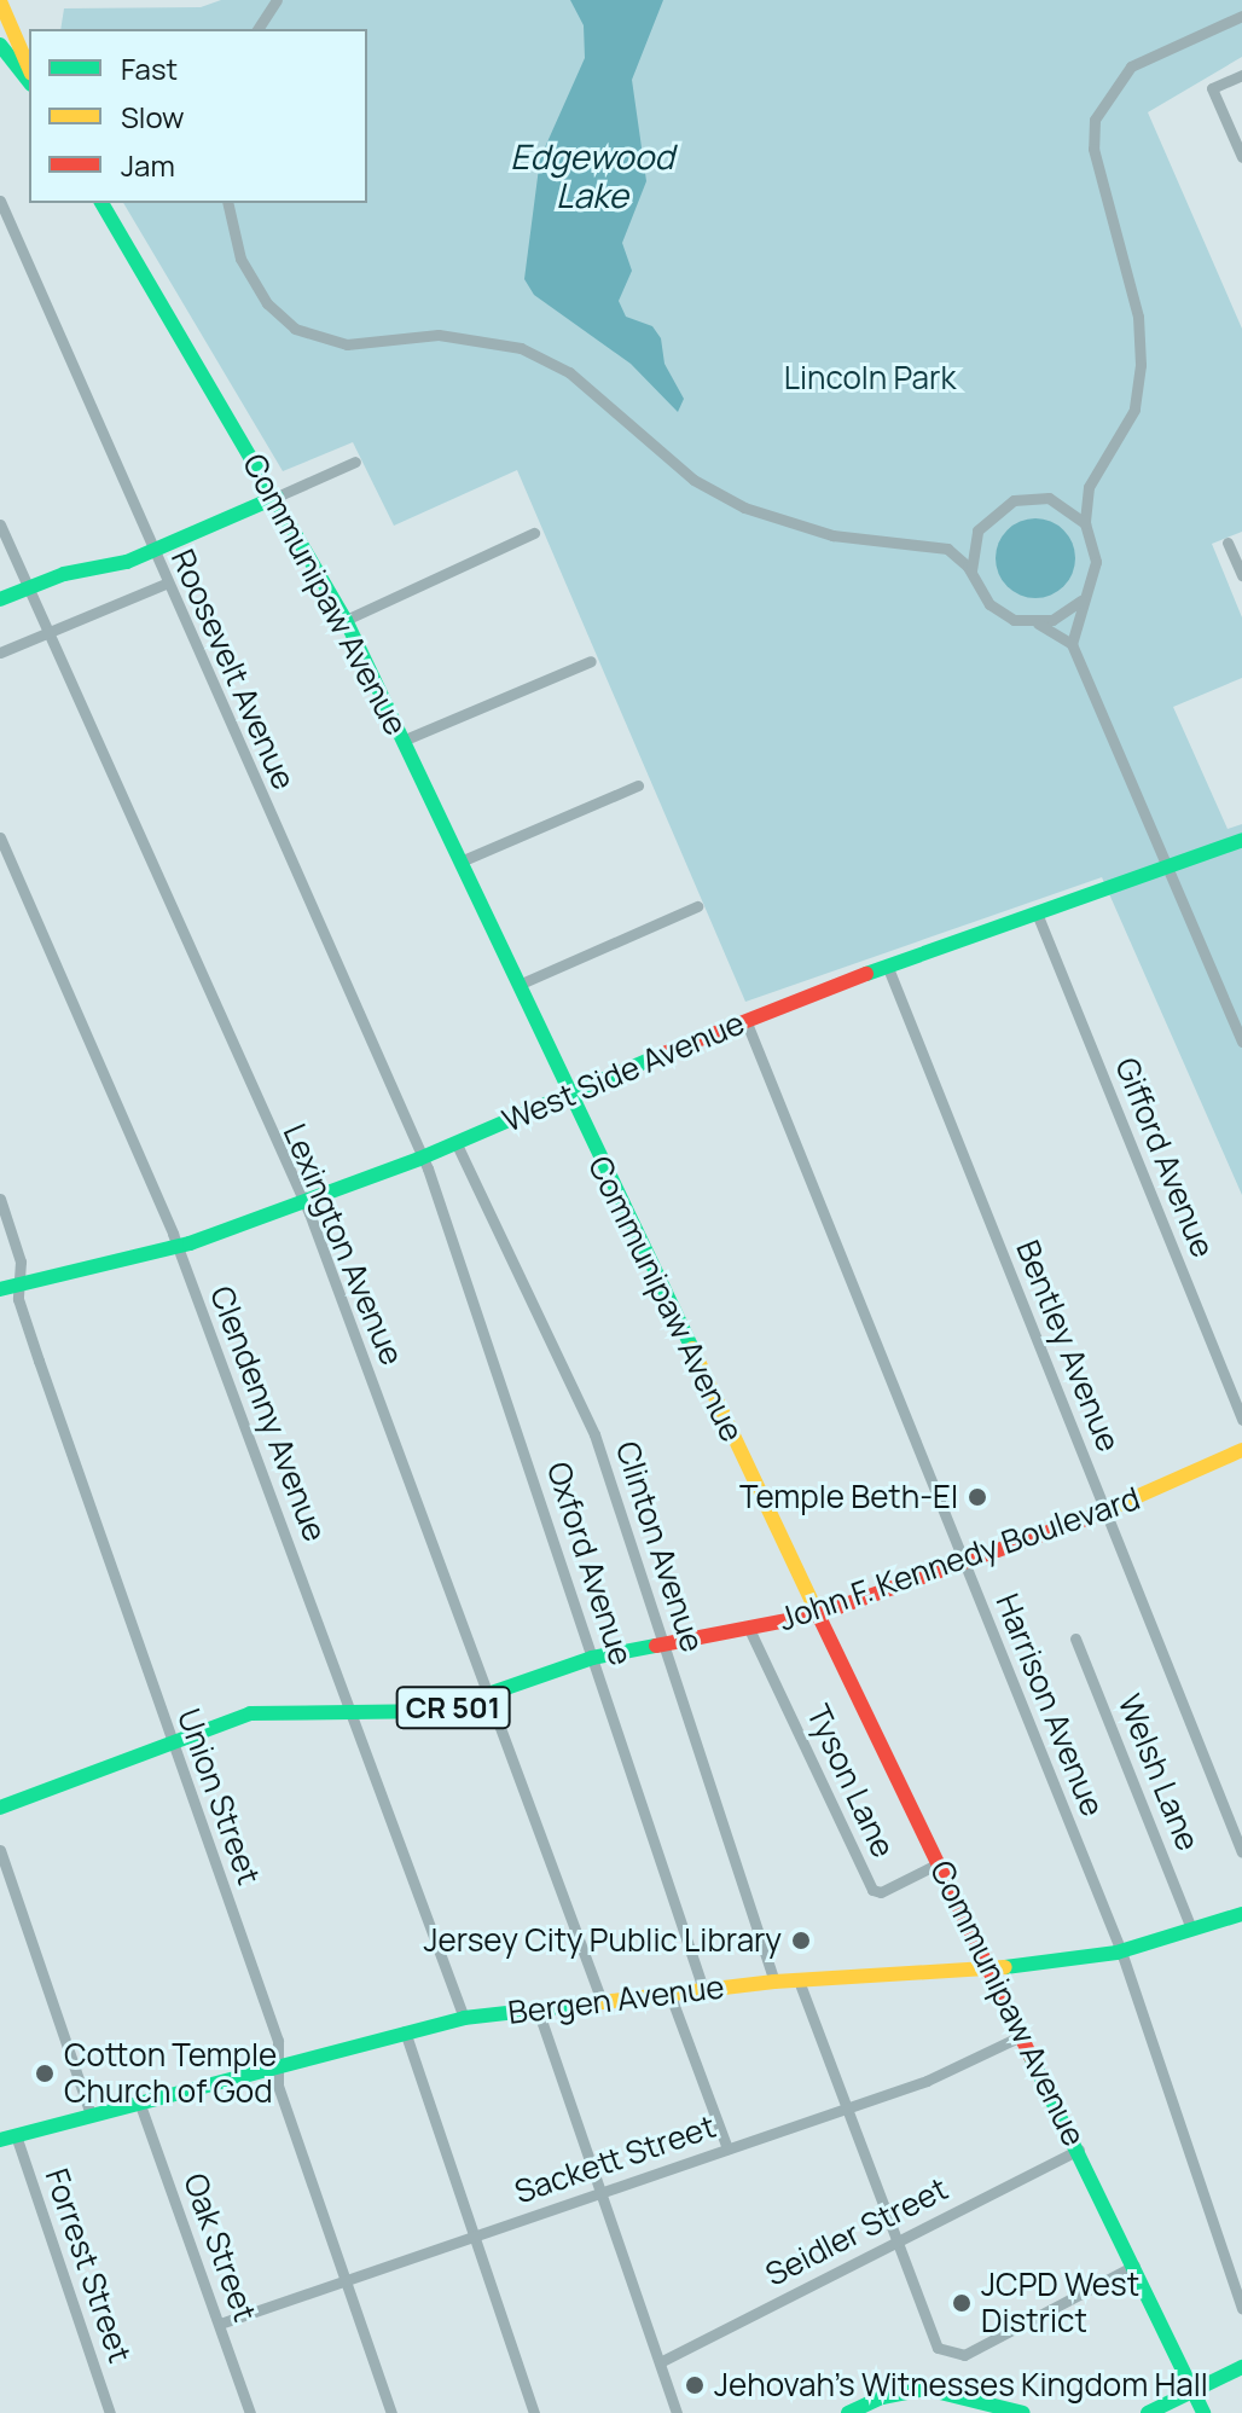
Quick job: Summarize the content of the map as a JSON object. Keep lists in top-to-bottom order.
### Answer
{
  "streets": {
    "main road": [
      "Communipaw Avenue",
      "West Side Avenue",
      "John F. Kennedy Boulevard",
      "CR 501",
      "Bergen Avenue"
    ],
    "street": [
      "Roosevelt Avenue",
      "Gifford Avenue",
      "Lexington Avenue",
      "Bentley Avenue",
      "Clendenny Avenue",
      "Clinton Avenue",
      "Oxford Avenue",
      "Harrison Avenue",
      "Welsh Lane",
      "Tyson Lane",
      "Union Street",
      "Sackett Street",
      "Seidler Street",
      "Oak Street",
      "Forrest Street"
    ]
  },
  "crossings": [
    ["Communipaw Avenue", "West Side Avenue"],
    ["Communipaw Avenue", "John F. Kennedy Boulevard"],
    ["Communipaw Avenue", "Tyson Lane"],
    ["Communipaw Avenue", "Bergen Avenue"],
    ["Communipaw Avenue", "Sackett Street"],
    ["Communipaw Avenue", "Seidler Street"],
    ["Roosevelt Avenue", "West Side Avenue"],
    ["Roosevelt Avenue", "Oxford Avenue"],
    ["West Side Avenue", "Gifford Avenue"],
    ["West Side Avenue", "Lexington Avenue"],
    ["West Side Avenue", "Bentley Avenue"],
    ["West Side Avenue", "Clendenny Avenue"],
    ["West Side Avenue", "Clinton Avenue"],
    ["West Side Avenue", "Oxford Avenue"],
    ["West Side Avenue", "Harrison Avenue"],
    ["West Side Avenue", "Union Street"],
    ["Lexington Avenue", "John F. Kennedy Boulevard"],
    ["Lexington Avenue", "Bergen Avenue"],
    ["Bentley Avenue", "John F. Kennedy Boulevard"],
    ["Clendenny Avenue", "John F. Kennedy Boulevard"],
    ["Clendenny Avenue", "Bergen Avenue"],
    ["Clinton Avenue", "John F. Kennedy Boulevard"],
    ["Clinton Avenue", "Bergen Avenue"],
    ["John F. Kennedy Boulevard", "Oxford Avenue"],
    ["John F. Kennedy Boulevard", "Harrison Avenue"],
    ["John F. Kennedy Boulevard", "Tyson Lane"],
    ["John F. Kennedy Boulevard", "Union Street"],
    ["Oxford Avenue", "Bergen Avenue"],
    ["Harrison Avenue", "Bergen Avenue"],
    ["Welsh Lane", "Bergen Avenue"],
    ["Union Street", "Bergen Avenue"],
    ["Union Street", "Sackett Street"],
    ["Bergen Avenue", "Oak Street"],
    ["Bergen Avenue", "Forrest Street"],
    ["Sackett Street", "Oak Street"]
  ],
  "water": ["Edgewood Lake"],
  "parks": ["Lincoln Park"],
  "places": [
    "Temple Beth-El",
    "Jersey City Public Library",
    "Cotton Temple Church of God",
    "JCPD West District",
    "Jehovah's Witnesses Kingdom Hall"
  ],
  "legend": ["Fast", "Slow", "Jam"]
}
